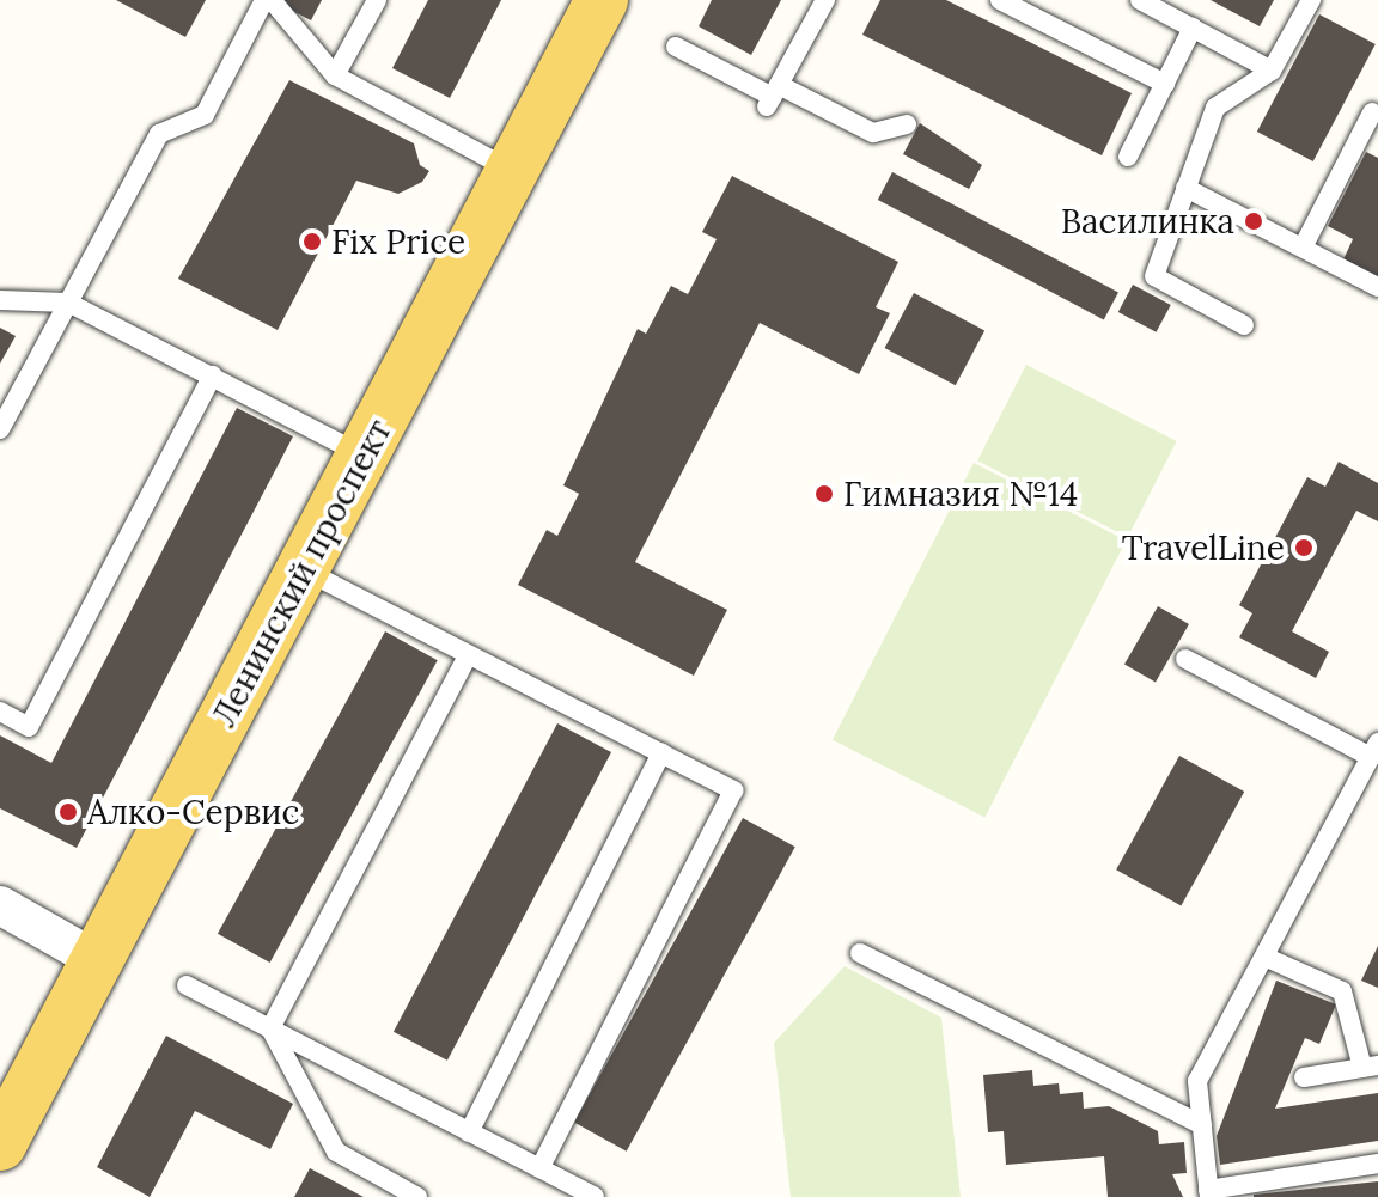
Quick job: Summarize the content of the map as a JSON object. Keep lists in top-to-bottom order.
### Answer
{
  "streets": {
    "main road": ["Ленинский проспект"]
  },
  "places": [
    "Василинка",
    "Fix Price",
    "Гимназия №14",
    "TravelLine",
    "Алко-Сервис"
  ]
}
